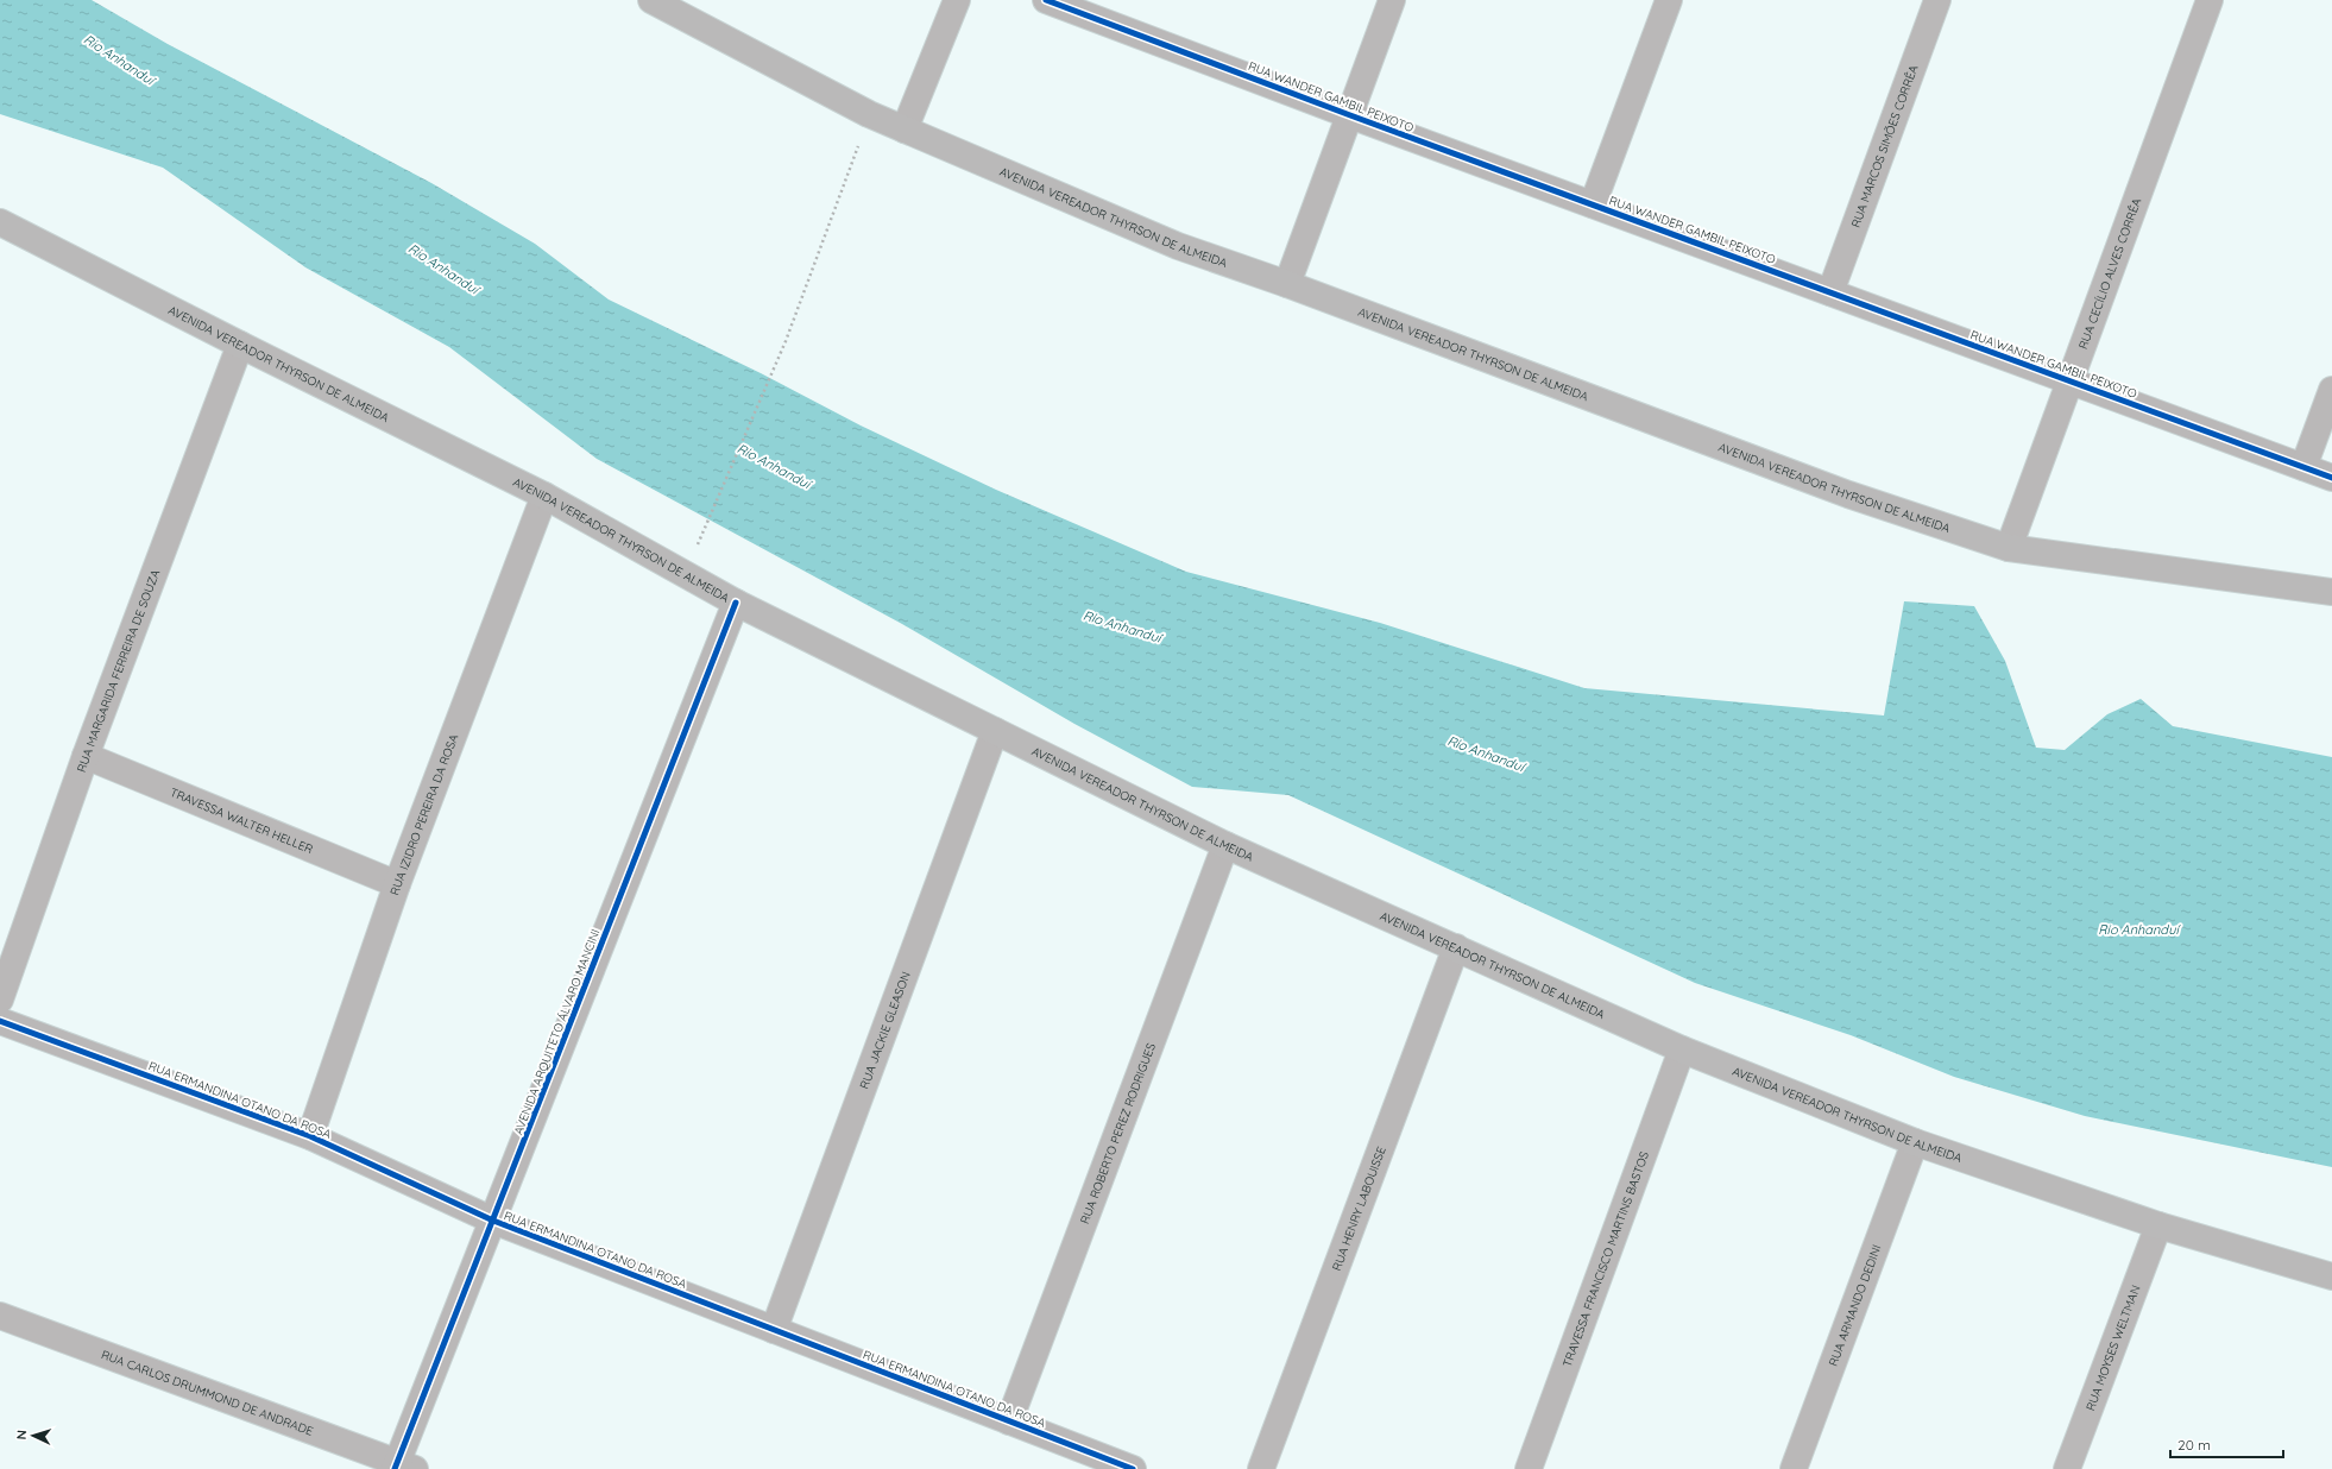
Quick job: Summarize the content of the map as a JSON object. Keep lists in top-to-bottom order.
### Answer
{
  "streets": {
    "main road": ["AVENIDA VEREADOR THYRSON DE ALMEIDA"],
    "street": [
      "RUA WANDER GAMBIL PEIXOTO",
      "RUA MARCOS SIMÕES CORRÊA",
      "RUA CECÍLIO ALVES CORRÊA",
      "RUA MARGARIDA FERREIRA DE SOUZA",
      "RUA IZIDRO PEREIRA DA ROSA",
      "TRAVESSA WALTER HELLER",
      "RUA JACKIE GLEASON",
      "AVENIDA ARQUITETO ÁLVARO MANCINI",
      "RUA ERMANDINA OTANO DA ROSA",
      "RUA ROBERTO PEREZ RODRIGUES",
      "RUA HENRY LABOUISSE",
      "TRAVESSA FRANCISCO MARTINS BASTOS",
      "RUA ARMANDO DEDINI",
      "RUA MOYSES WELTMAN",
      "RUA CARLOS DRUMMOND DE ANDRADE"
    ]
  },
  "crossings": [
    ["RUA WANDER GAMBIL PEIXOTO", "RUA MARCOS SIMÕES CORRÊA"],
    ["RUA WANDER GAMBIL PEIXOTO", "RUA CECÍLIO ALVES CORRÊA"],
    ["AVENIDA VEREADOR THYRSON DE ALMEIDA", "RUA CECÍLIO ALVES CORRÊA"],
    ["AVENIDA VEREADOR THYRSON DE ALMEIDA", "RUA MARGARIDA FERREIRA DE SOUZA"],
    ["AVENIDA VEREADOR THYRSON DE ALMEIDA", "RUA IZIDRO PEREIRA DA ROSA"],
    ["AVENIDA VEREADOR THYRSON DE ALMEIDA", "RUA JACKIE GLEASON"],
    ["AVENIDA VEREADOR THYRSON DE ALMEIDA", "AVENIDA ARQUITETO ÁLVARO MANCINI"],
    ["AVENIDA VEREADOR THYRSON DE ALMEIDA", "RUA ROBERTO PEREZ RODRIGUES"],
    ["AVENIDA VEREADOR THYRSON DE ALMEIDA", "RUA HENRY LABOUISSE"],
    ["AVENIDA VEREADOR THYRSON DE ALMEIDA", "TRAVESSA FRANCISCO MARTINS BASTOS"],
    ["AVENIDA VEREADOR THYRSON DE ALMEIDA", "RUA ARMANDO DEDINI"],
    ["AVENIDA VEREADOR THYRSON DE ALMEIDA", "RUA MOYSES WELTMAN"],
    ["RUA MARGARIDA FERREIRA DE SOUZA", "TRAVESSA WALTER HELLER"],
    ["RUA IZIDRO PEREIRA DA ROSA", "TRAVESSA WALTER HELLER"],
    ["RUA IZIDRO PEREIRA DA ROSA", "RUA ERMANDINA OTANO DA ROSA"],
    ["RUA JACKIE GLEASON", "RUA ERMANDINA OTANO DA ROSA"],
    ["AVENIDA ARQUITETO ÁLVARO MANCINI", "RUA ERMANDINA OTANO DA ROSA"],
    ["AVENIDA ARQUITETO ÁLVARO MANCINI", "RUA CARLOS DRUMMOND DE ANDRADE"],
    ["RUA ERMANDINA OTANO DA ROSA", "RUA ROBERTO PEREZ RODRIGUES"]
  ],
  "water": ["Rio Anhanduí"],
  "scale_bar": "20 m",
  "north": "left"
}
